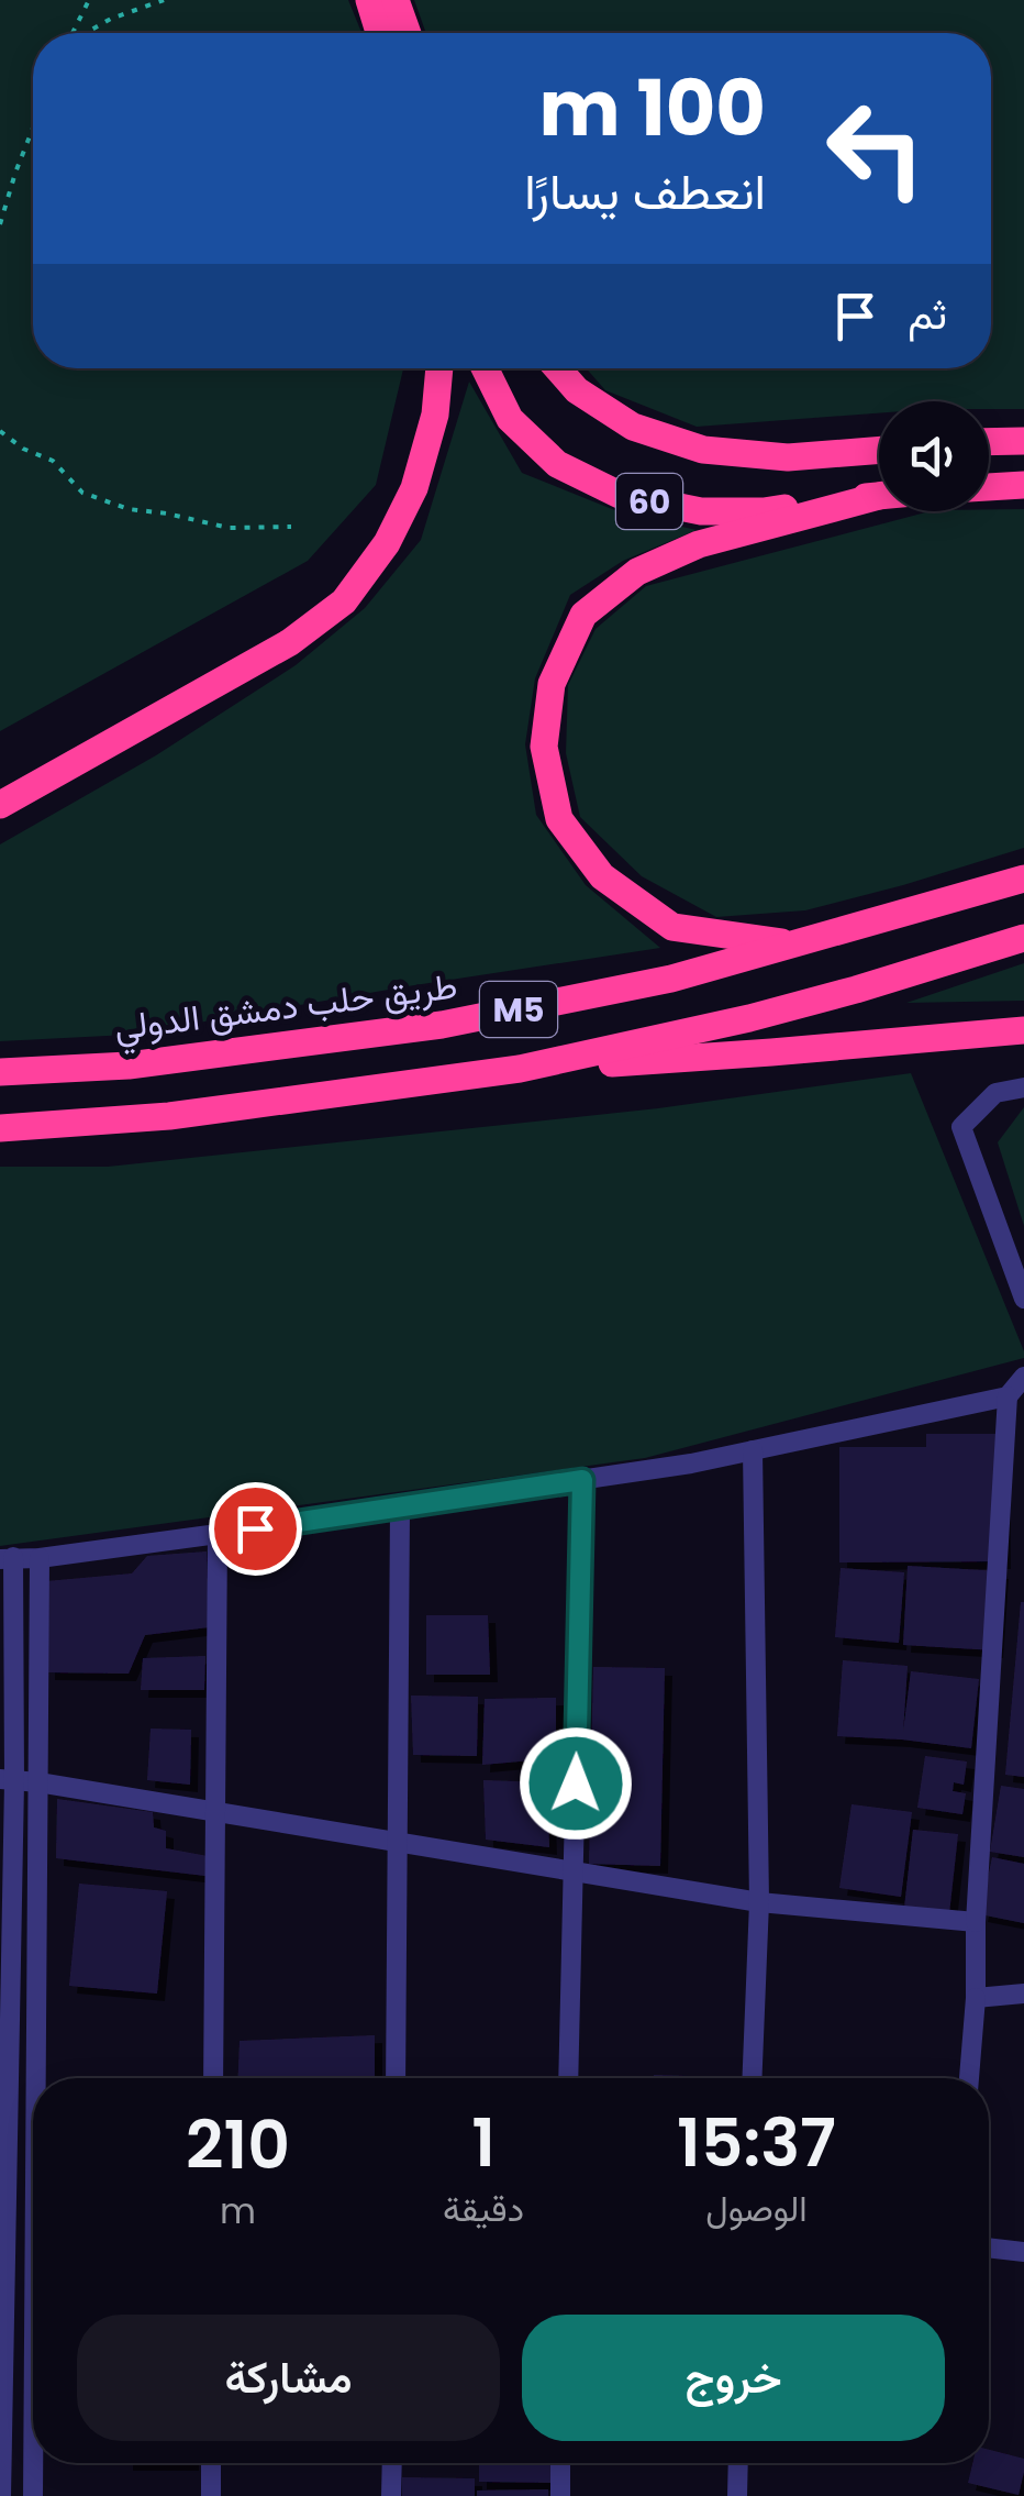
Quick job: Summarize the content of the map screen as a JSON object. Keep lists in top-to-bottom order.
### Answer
{
  "streets": {
    "highway": ["60", "طريق حلب دمشق الدولي", "M5"]
  },
  "page": {
    "turn": ["100 m", "انعطف يسارًا"],
    "then": "ثم",
    "eta": [
      "15:37",
      "الوصول",
      "1",
      "دقيقة",
      "210",
      "m"
    ],
    "buttons": ["خروج", "مشاركة"]
  }
}
